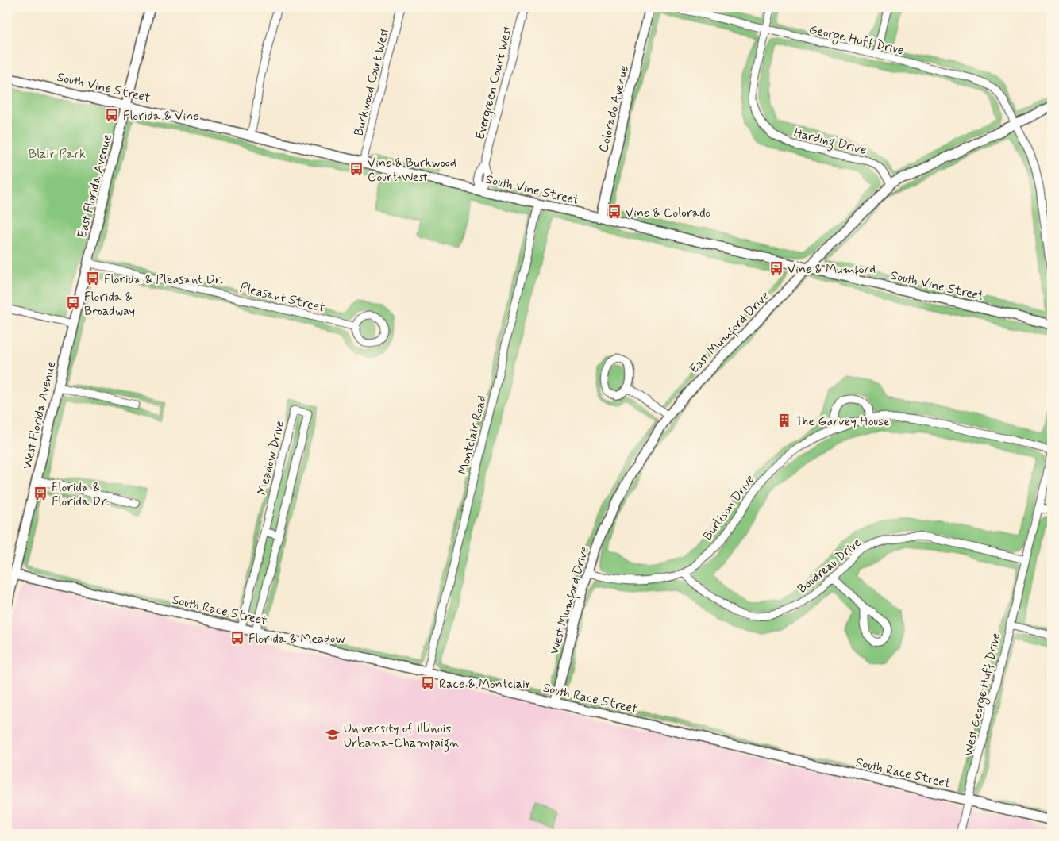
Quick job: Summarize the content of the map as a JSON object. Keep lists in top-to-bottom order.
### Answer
{
  "streets": {
    "street": [
      "George Huff Drive",
      "Burkwood Court West",
      "Evergreen Court West",
      "South Vine Street",
      "Colorado Avenue",
      "Harding Drive",
      "East Florida Avenue",
      "Pleasant Street",
      "East Mumford Drive",
      "West Florida Avenue",
      "Montclair Road",
      "Meadow Drive",
      "Burlison Drive",
      "Boudreau Drive",
      "West Mumford Drive",
      "South Race Street",
      "West George Huff Drive"
    ]
  },
  "crossings": [
    ["George Huff Drive", "Harding Drive"],
    ["George Huff Drive", "East Mumford Drive"],
    ["Burkwood Court West", "South Vine Street"],
    ["Evergreen Court West", "South Vine Street"],
    ["South Vine Street", "Colorado Avenue"],
    ["South Vine Street", "East Florida Avenue"],
    ["South Vine Street", "East Mumford Drive"],
    ["South Vine Street", "Montclair Road"],
    ["Harding Drive", "East Mumford Drive"],
    ["East Florida Avenue", "Pleasant Street"],
    ["East Florida Avenue", "West Florida Avenue"],
    ["East Mumford Drive", "West Mumford Drive"],
    ["West Florida Avenue", "South Race Street"],
    ["Montclair Road", "South Race Street"],
    ["Meadow Drive", "South Race Street"],
    ["Burlison Drive", "Boudreau Drive"],
    ["Burlison Drive", "West Mumford Drive"],
    ["Burlison Drive", "West George Huff Drive"],
    ["Boudreau Drive", "West George Huff Drive"],
    ["West Mumford Drive", "South Race Street"],
    ["South Race Street", "West George Huff Drive"]
  ],
  "parks": ["Blair Park"],
  "places": {
    "bus stop": [
      "Florida & Vine",
      "Vine & Burkwood Court West",
      "Vine & Colorado",
      "Vine & Mumford",
      "Florida & Pleasant Dr.",
      "Florida & Broadway",
      "Florida & Florida Dr.",
      "Florida & Meadow",
      "Race & Montclair"
    ],
    "building": ["The Garvey House"],
    "school or university": ["University of Illinois Urbana-Champaign"]
  }
}
